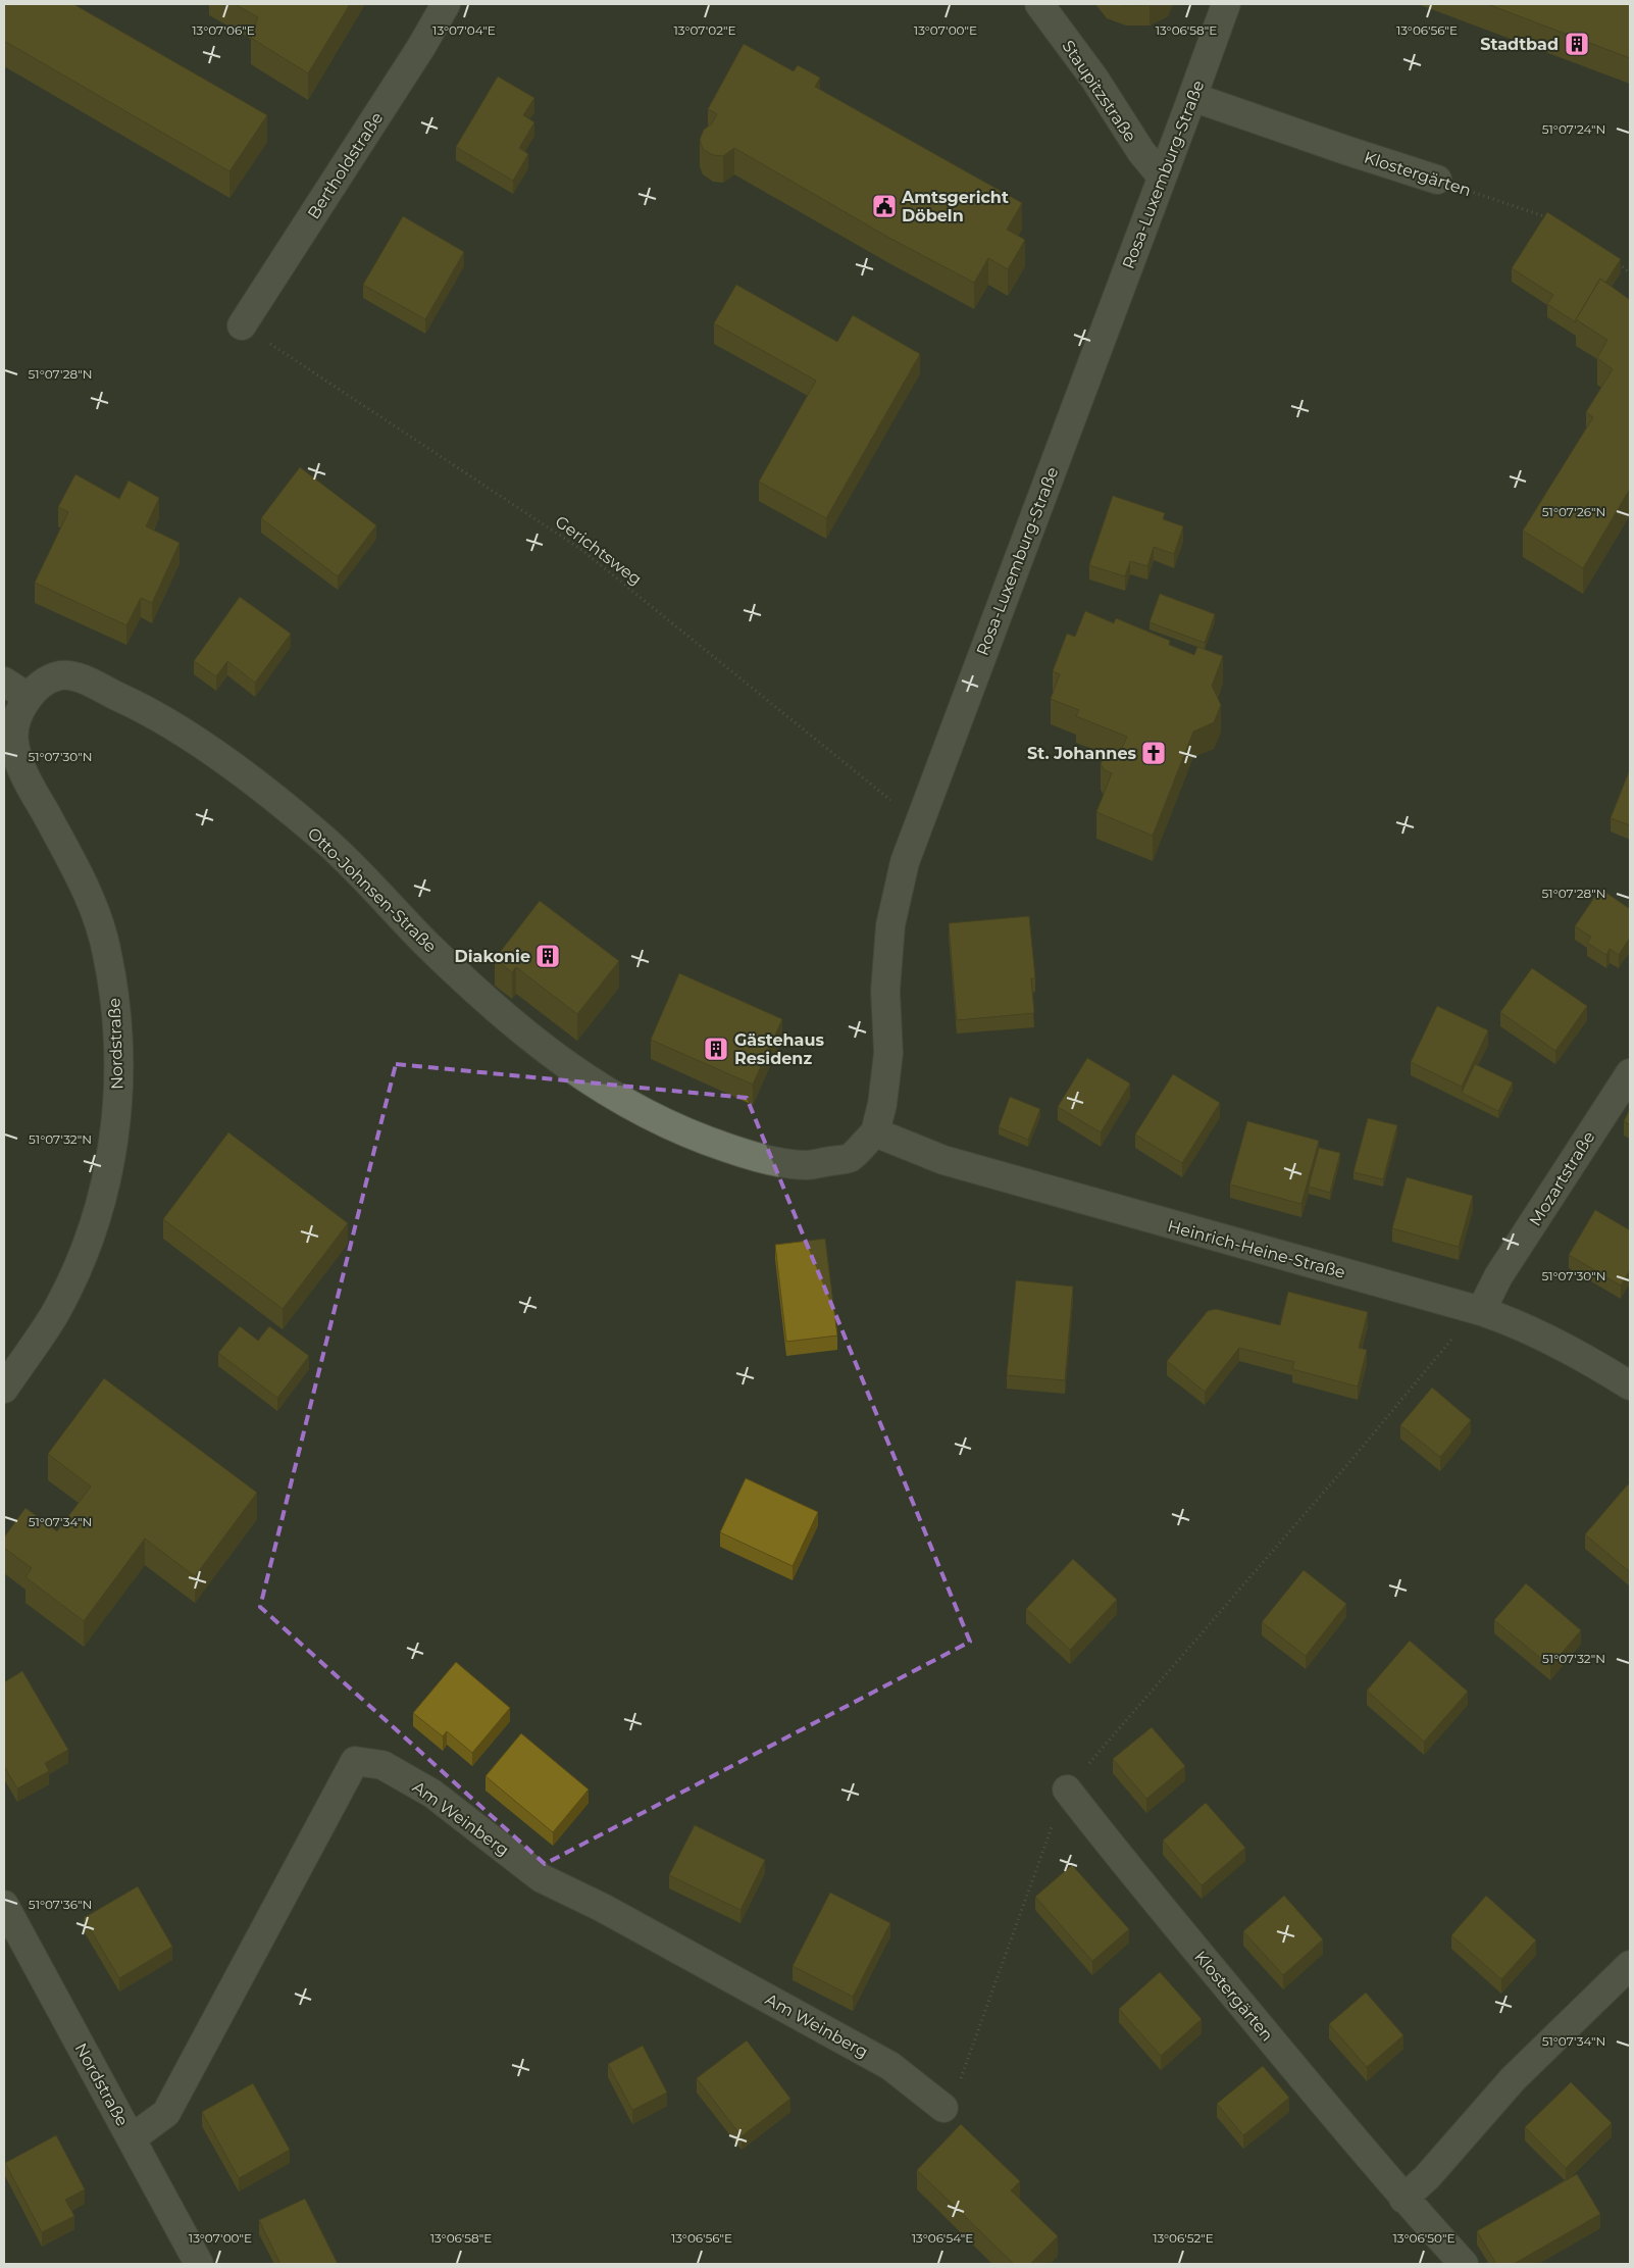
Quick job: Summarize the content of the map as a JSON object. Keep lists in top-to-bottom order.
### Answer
{
  "streets": {
    "street": [
      "Staupitzstraße",
      "Bertholdstraße",
      "Klostergärten",
      "Rosa-Luxemburg-Straße",
      "Otto-Johnsen-Straße",
      "Nordstraße",
      "Mozartstraße",
      "Heinrich-Heine-Straße",
      "Am Weinberg"
    ],
    "path": ["Gerichtsweg"]
  },
  "crossings": [
    ["Staupitzstraße", "Rosa-Luxemburg-Straße"],
    ["Bertholdstraße", "Gerichtsweg"],
    ["Klostergärten", "Rosa-Luxemburg-Straße"],
    ["Rosa-Luxemburg-Straße", "Gerichtsweg"],
    ["Rosa-Luxemburg-Straße", "Otto-Johnsen-Straße"],
    ["Rosa-Luxemburg-Straße", "Heinrich-Heine-Straße"],
    ["Otto-Johnsen-Straße", "Nordstraße"],
    ["Otto-Johnsen-Straße", "Heinrich-Heine-Straße"],
    ["Nordstraße", "Am Weinberg"],
    ["Mozartstraße", "Heinrich-Heine-Straße"]
  ],
  "places": {
    "building": ["Stadtbad", "Diakonie", "Gästehaus Residenz"],
    "public building": ["Amtsgericht Döbeln"],
    "church": ["St. Johannes"]
  },
  "coordinates": [
    "13°07'06\"E",
    "13°07'04\"E",
    "13°07'02\"E",
    "13°07'00\"E",
    "13°06'58\"E",
    "13°06'56\"E",
    "51°07'24\"N",
    "51°07'28\"N",
    "51°07'26\"N",
    "51°07'30\"N",
    "51°07'32\"N",
    "51°07'34\"N",
    "51°07'36\"N",
    "13°06'54\"E",
    "13°06'52\"E",
    "13°06'50\"E"
  ]
}
